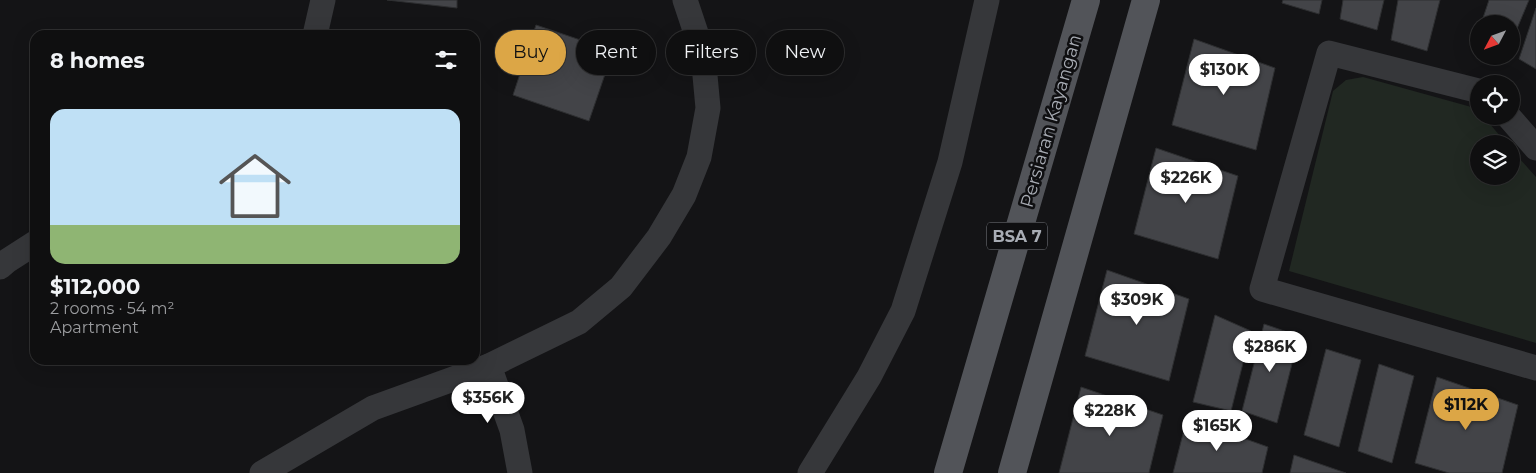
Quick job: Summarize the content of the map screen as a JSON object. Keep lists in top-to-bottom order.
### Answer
{
  "streets": {
    "main road": ["Persiaran Kayangan", "BSA 7"]
  },
  "north": "bottom left",
  "page": {
    "chip": [
      "Buy",
      "Rent",
      "Filters",
      "New"
    ],
    "heading": "8 homes",
    "price": [
      "$130K",
      "$226K",
      "$309K",
      "$286K",
      "$356K",
      "$112K",
      "$228K",
      "$165K"
    ],
    "list": [
      {
        "name": "$112,000",
        "note": "2 rooms · 54 m² · Apartment"
      }
    ]
  }
}
